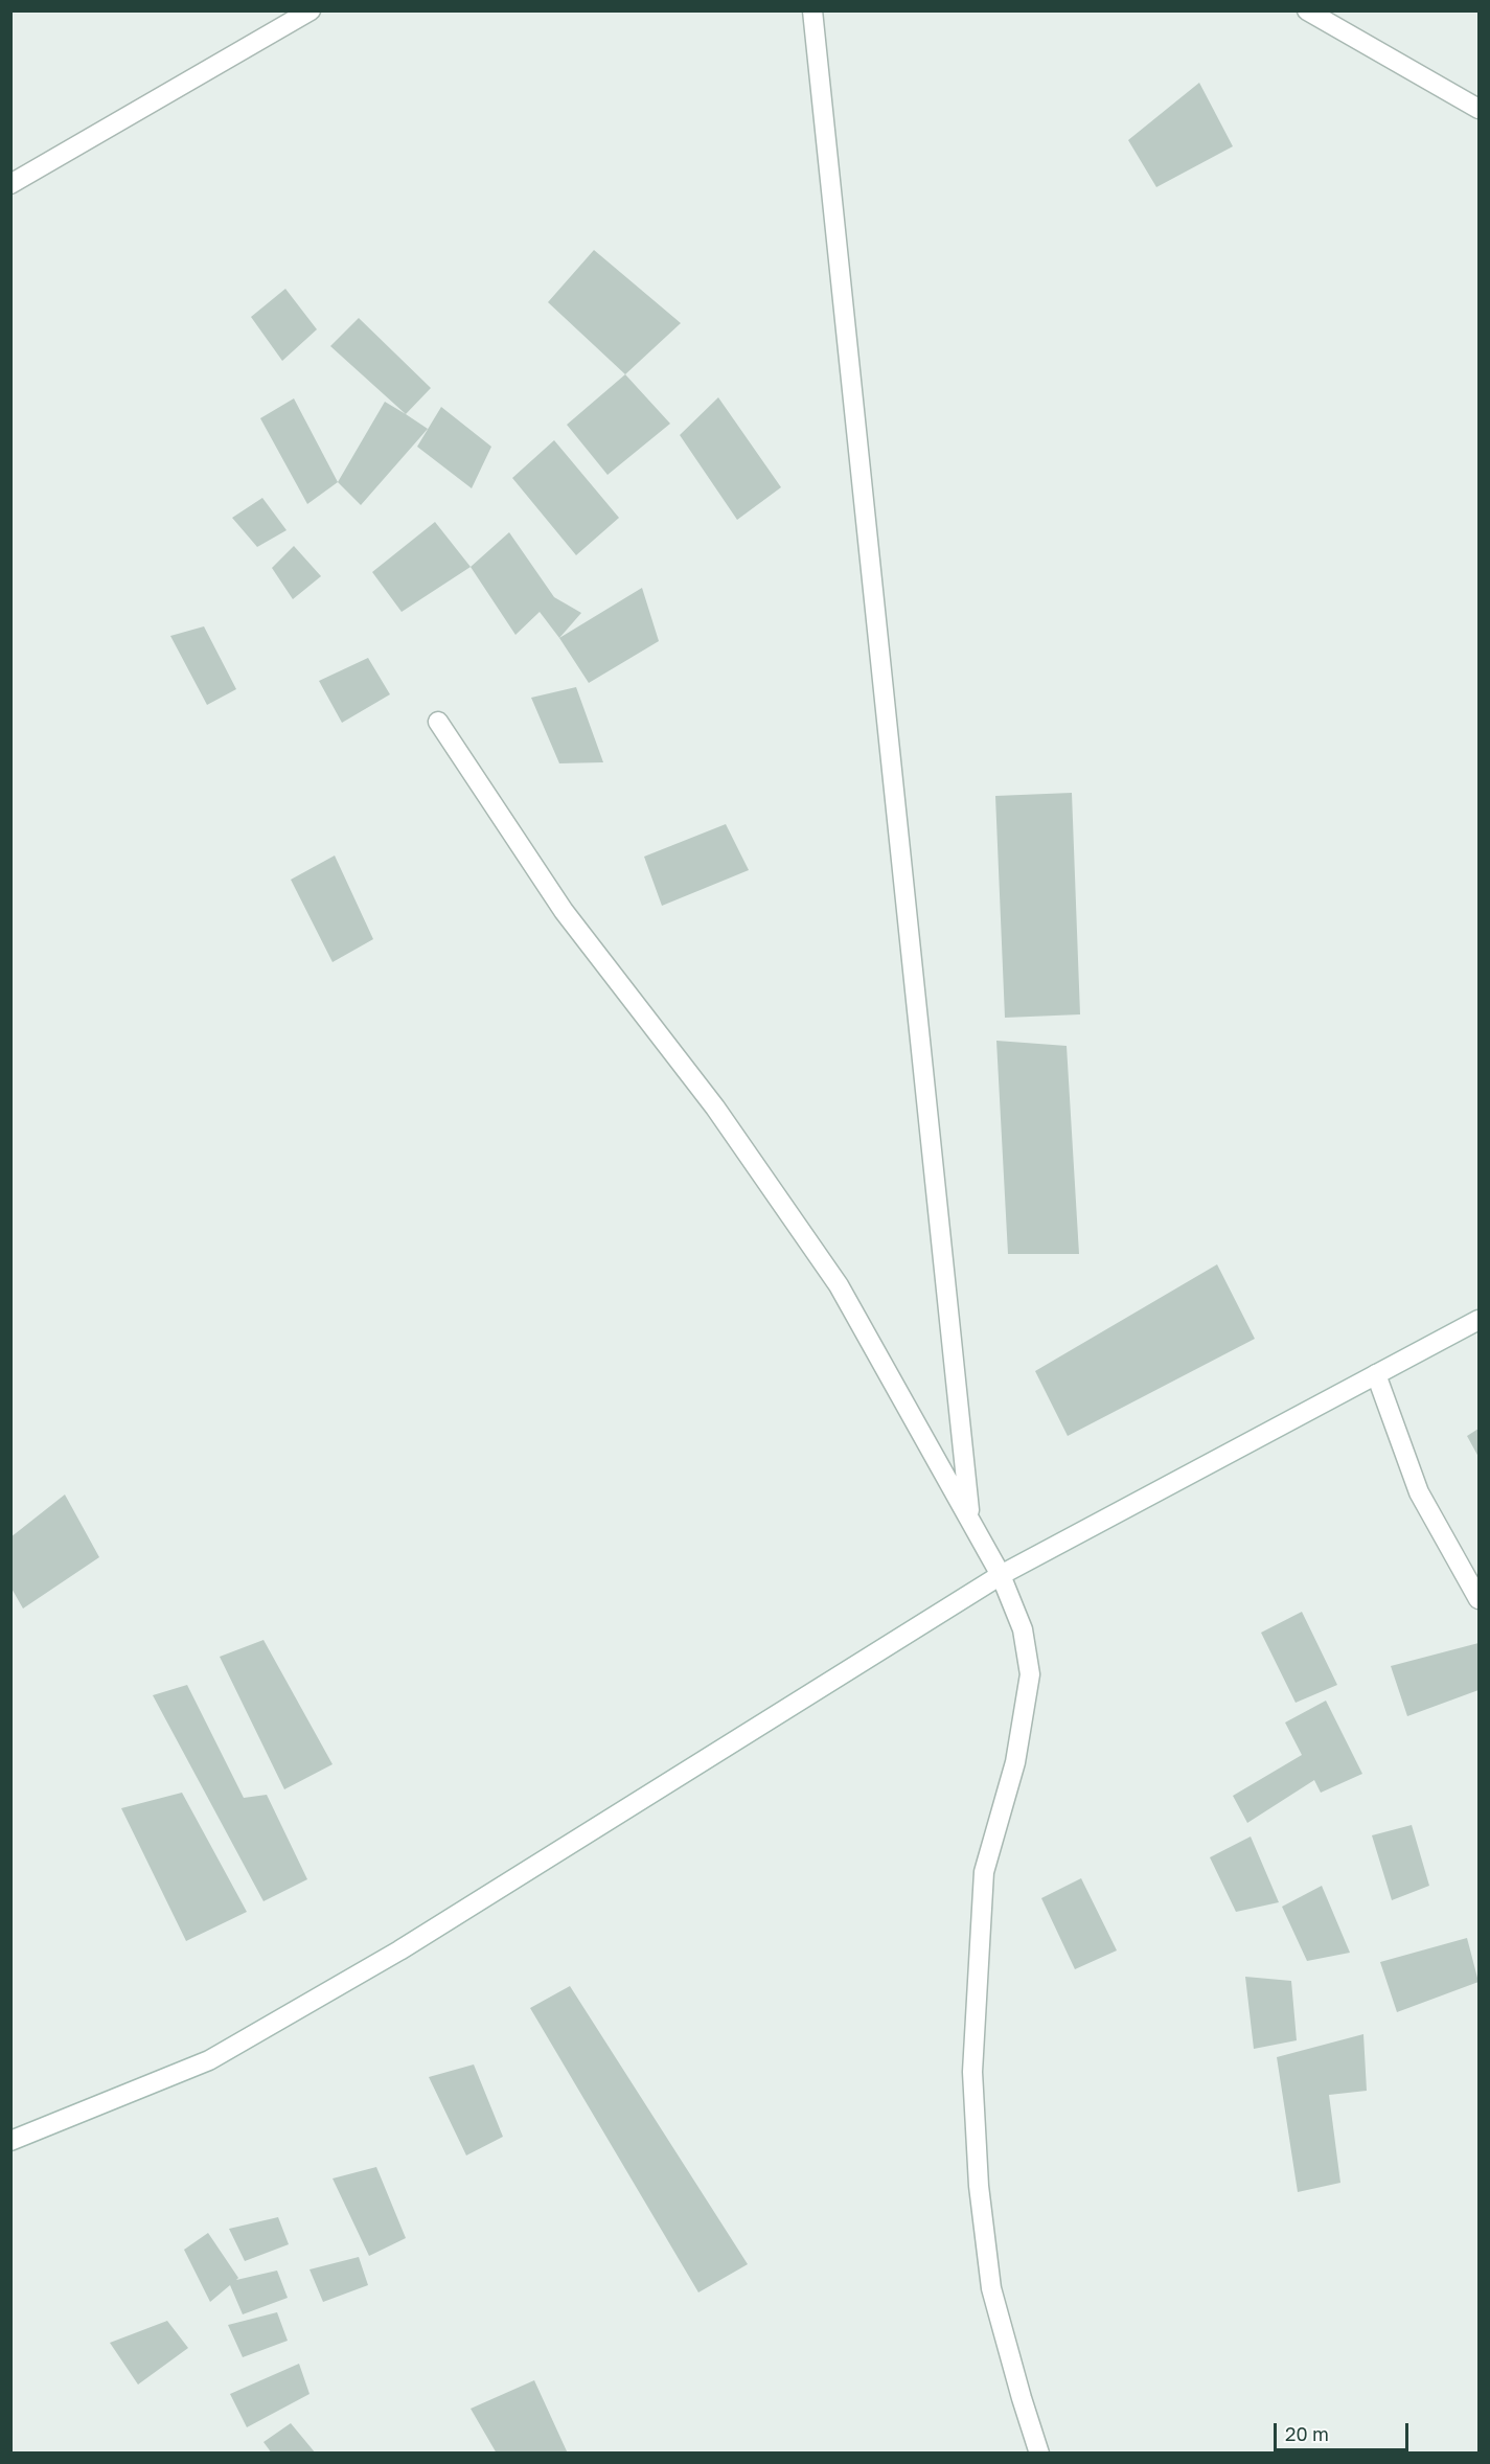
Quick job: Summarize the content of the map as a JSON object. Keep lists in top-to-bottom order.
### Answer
{
  "scale_bar": "20 m"
}
